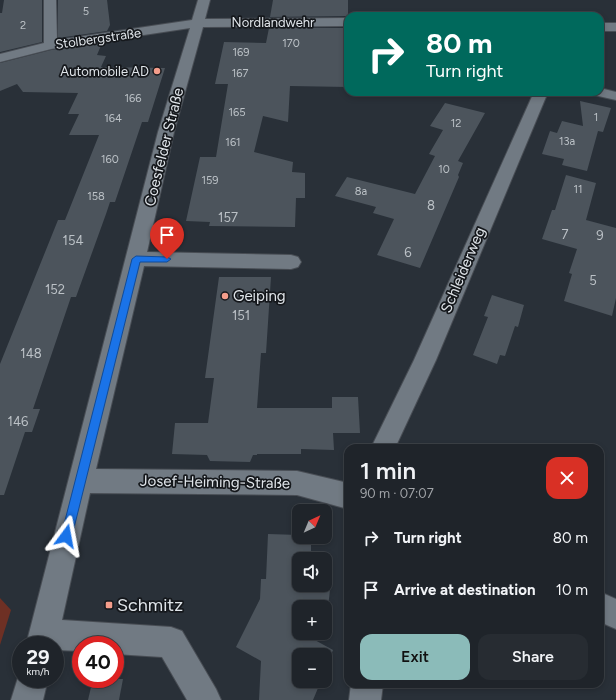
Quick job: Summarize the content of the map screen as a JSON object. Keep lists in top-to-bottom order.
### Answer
{
  "streets": {
    "street": [
      "Nordlandwehr",
      "Stolbergstraße",
      "Coesfelder Straße",
      "Schleiderweg",
      "Josef-Heiming-Straße"
    ]
  },
  "crossings": [
    ["Nordlandwehr", "Stolbergstraße"],
    ["Nordlandwehr", "Coesfelder Straße"],
    ["Stolbergstraße", "Coesfelder Straße"],
    ["Coesfelder Straße", "Josef-Heiming-Straße"]
  ],
  "places": {
    "other": ["Automobile AD", "Geiping"],
    "transit": ["Schmitz"]
  },
  "house_numbers": [
    "5",
    "2",
    "170",
    "169",
    "167",
    "166",
    "165",
    "1",
    "164",
    "12",
    "13a",
    "161",
    "160",
    "10",
    "159",
    "11",
    "8a",
    "158",
    "8",
    "157",
    "7",
    "9",
    "154",
    "6",
    "5",
    "152",
    "151",
    "148",
    "146"
  ],
  "north": "top right",
  "page": {
    "turn": ["80 m", "Turn right"],
    "heading": ["1 min", "90 m · 07:07"],
    "map_buttons": ["+", "−"],
    "list": [
      {
        "name": "Turn right",
        "value": "80 m"
      },
      {
        "name": "Arrive at destination",
        "value": "10 m"
      }
    ],
    "buttons": ["Exit", "Share"],
    "speed": "29 km/h",
    "limit": "40"
  }
}
